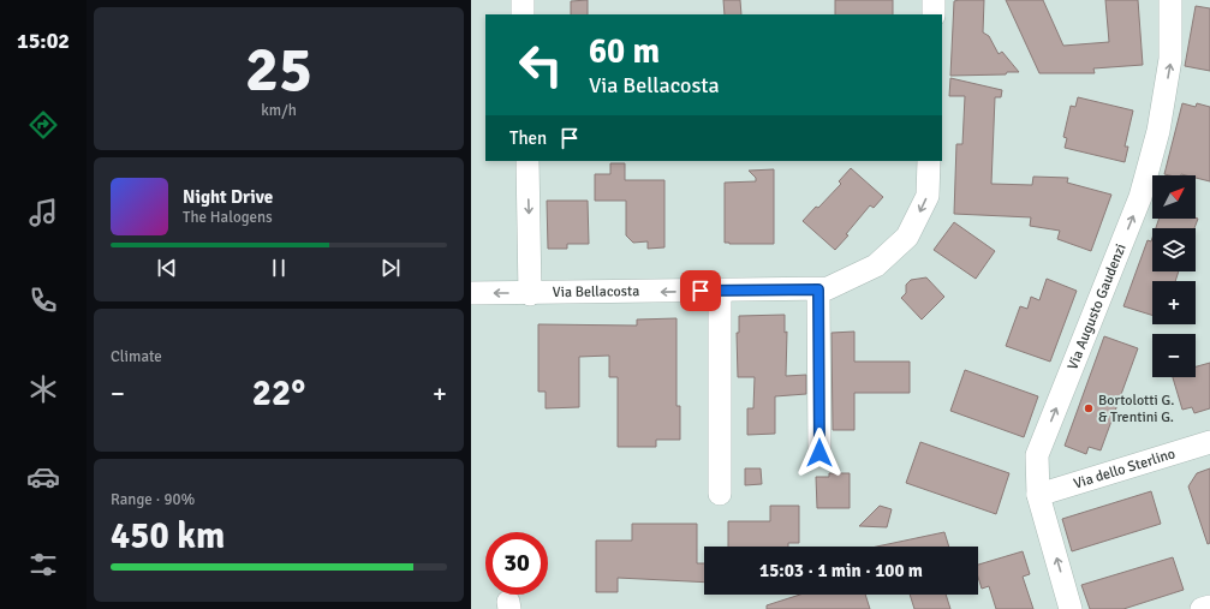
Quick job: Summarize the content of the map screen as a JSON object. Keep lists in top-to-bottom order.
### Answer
{
  "streets": {
    "street": ["Via Bellacosta", "Via Augusto Gaudenzi", "Via dello Sterlino"]
  },
  "crossings": [
    ["Via Augusto Gaudenzi", "Via dello Sterlino"]
  ],
  "one_way": ["Via Bellacosta", "Via Augusto Gaudenzi"],
  "places": ["Bortolotti G. & Trentini G."],
  "north": "top right",
  "page": {
    "tabs": "15:02",
    "tile": [
      ["25", "km/h"],
      "Climate",
      ["Range · 90%", "450 km"]
    ],
    "turn": ["60 m", "Via Bellacosta"],
    "then": "Then",
    "map_buttons": ["+", "−"],
    "song": ["Night Drive", "The Halogens"],
    "heat": ["−", "22°", "+"],
    "limit": "30",
    "trip": "15:03 · 1 min · 100 m"
  }
}
